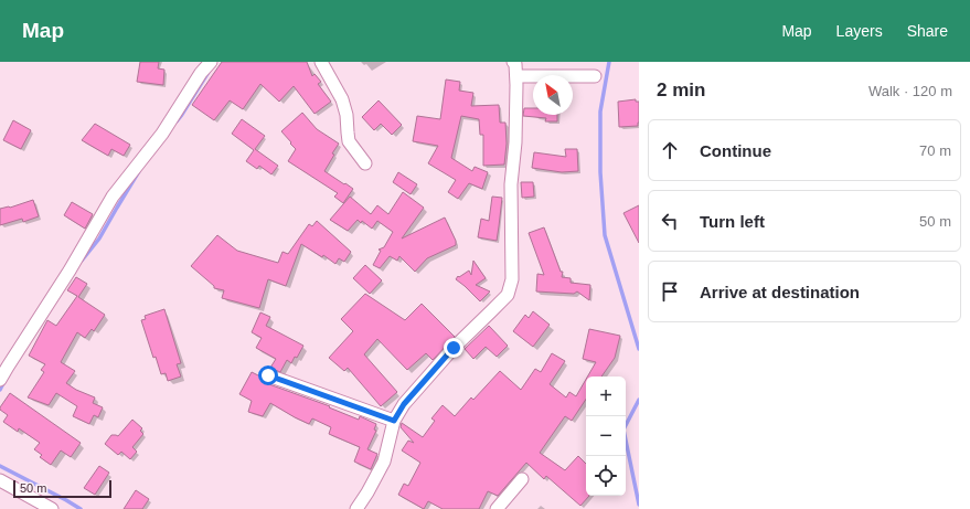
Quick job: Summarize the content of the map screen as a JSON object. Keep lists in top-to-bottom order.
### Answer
{
  "scale_bar": "50 m",
  "north": "top left",
  "page": {
    "header": "Map",
    "nav": ["Map", "Layers", "Share"],
    "heading": ["2 min", "Walk · 120 m"],
    "list": [
      ["Continue", "70 m"],
      ["Turn left", "50 m"],
      "Arrive at destination"
    ],
    "map_buttons": ["+", "−"],
    "scale": "50 m"
  }
}
